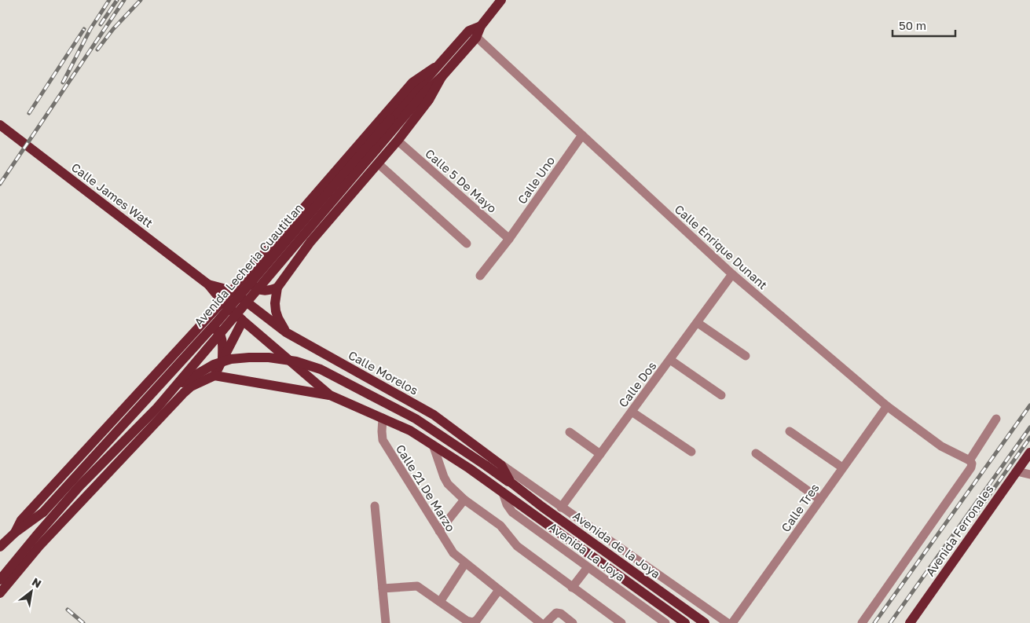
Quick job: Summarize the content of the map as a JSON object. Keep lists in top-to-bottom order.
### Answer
{
  "streets": {
    "main road": [
      "Calle James Watt",
      "Avenida Lecheria Cuautitlan",
      "Calle Morelos",
      "Avenida Ferronales",
      "Avenida de la Joya"
    ],
    "street": [
      "Calle Uno",
      "Calle 5 De Mayo",
      "Calle Enrique Dunant",
      "Calle Dos",
      "Calle 21 De Marzo",
      "Calle Tres",
      "Avenida La Joya"
    ]
  },
  "crossings": [
    ["Calle Uno", "Calle 5 De Mayo"],
    ["Calle Uno", "Calle Enrique Dunant"],
    ["Calle James Watt", "Calle Morelos"],
    ["Calle Enrique Dunant", "Avenida Lecheria Cuautitlan"],
    ["Calle Enrique Dunant", "Calle Dos"],
    ["Calle Enrique Dunant", "Calle Tres"],
    ["Avenida Lecheria Cuautitlan", "Avenida de la Joya"],
    ["Calle Morelos", "Avenida de la Joya"],
    ["Calle Morelos", "Avenida La Joya"],
    ["Calle Dos", "Avenida La Joya"],
    ["Avenida de la Joya", "Avenida La Joya"]
  ],
  "scale_bar": "50 m",
  "north": "top right"
}
